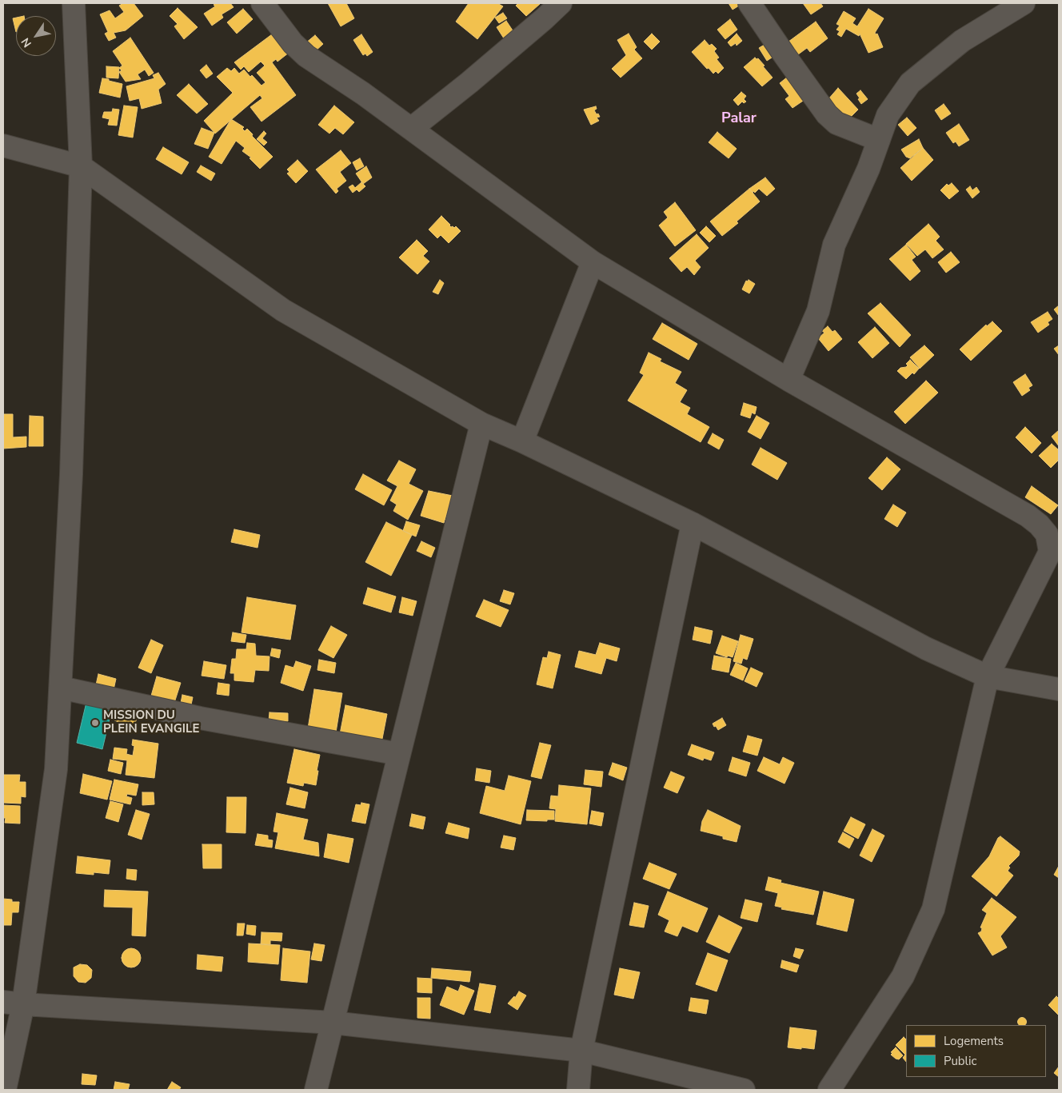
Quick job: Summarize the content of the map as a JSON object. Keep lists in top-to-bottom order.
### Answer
{
  "districts": ["Palar"],
  "places": ["MISSION DU PLEIN EVANGILE"],
  "legend": ["Logements", "Public"],
  "north": "bottom left"
}
